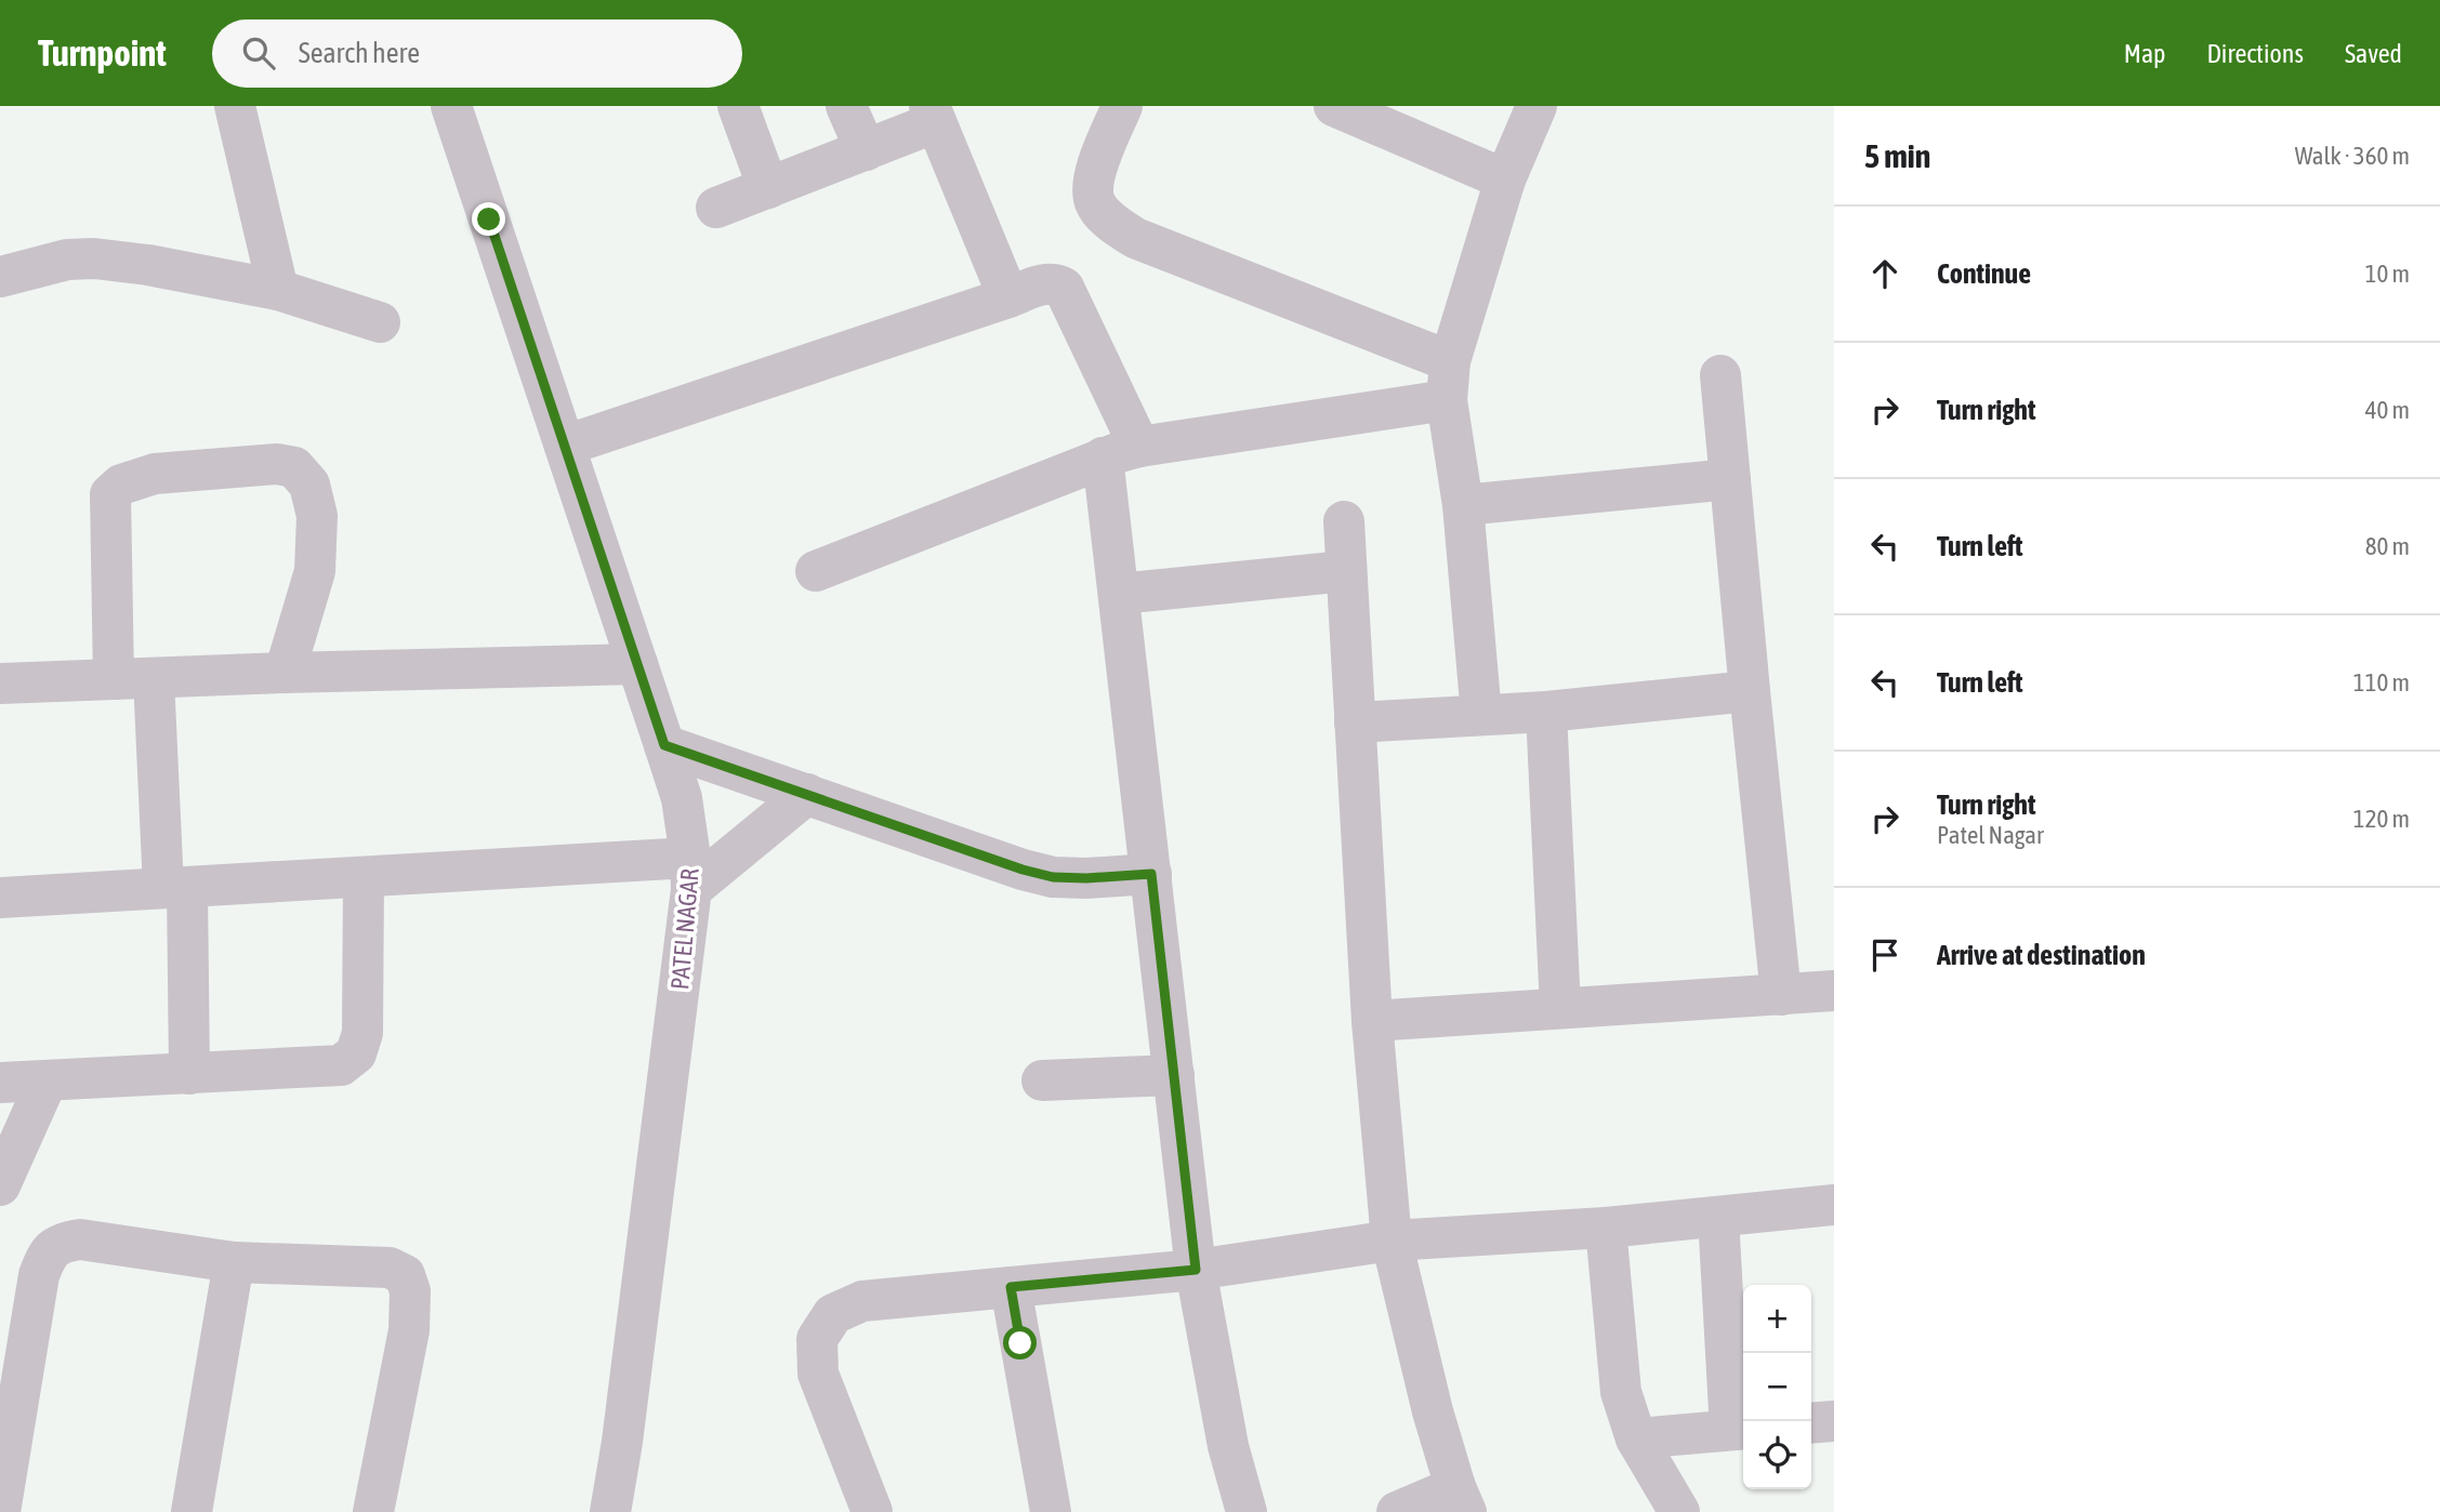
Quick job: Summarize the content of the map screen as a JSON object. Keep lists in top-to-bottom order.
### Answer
{
  "streets": {
    "street": ["PATEL NAGAR"]
  },
  "page": {
    "header": "Turnpoint",
    "search": "Search here",
    "nav": ["Map", "Directions", "Saved"],
    "heading": ["5 min", "Walk · 360 m"],
    "list": [
      ["Continue", "10 m"],
      ["Turn right", "40 m"],
      ["Turn left", "80 m"],
      ["Turn left", "110 m"],
      ["Turn right", "Patel Nagar", "120 m"],
      "Arrive at destination"
    ],
    "map_buttons": ["+", "−"]
  }
}
